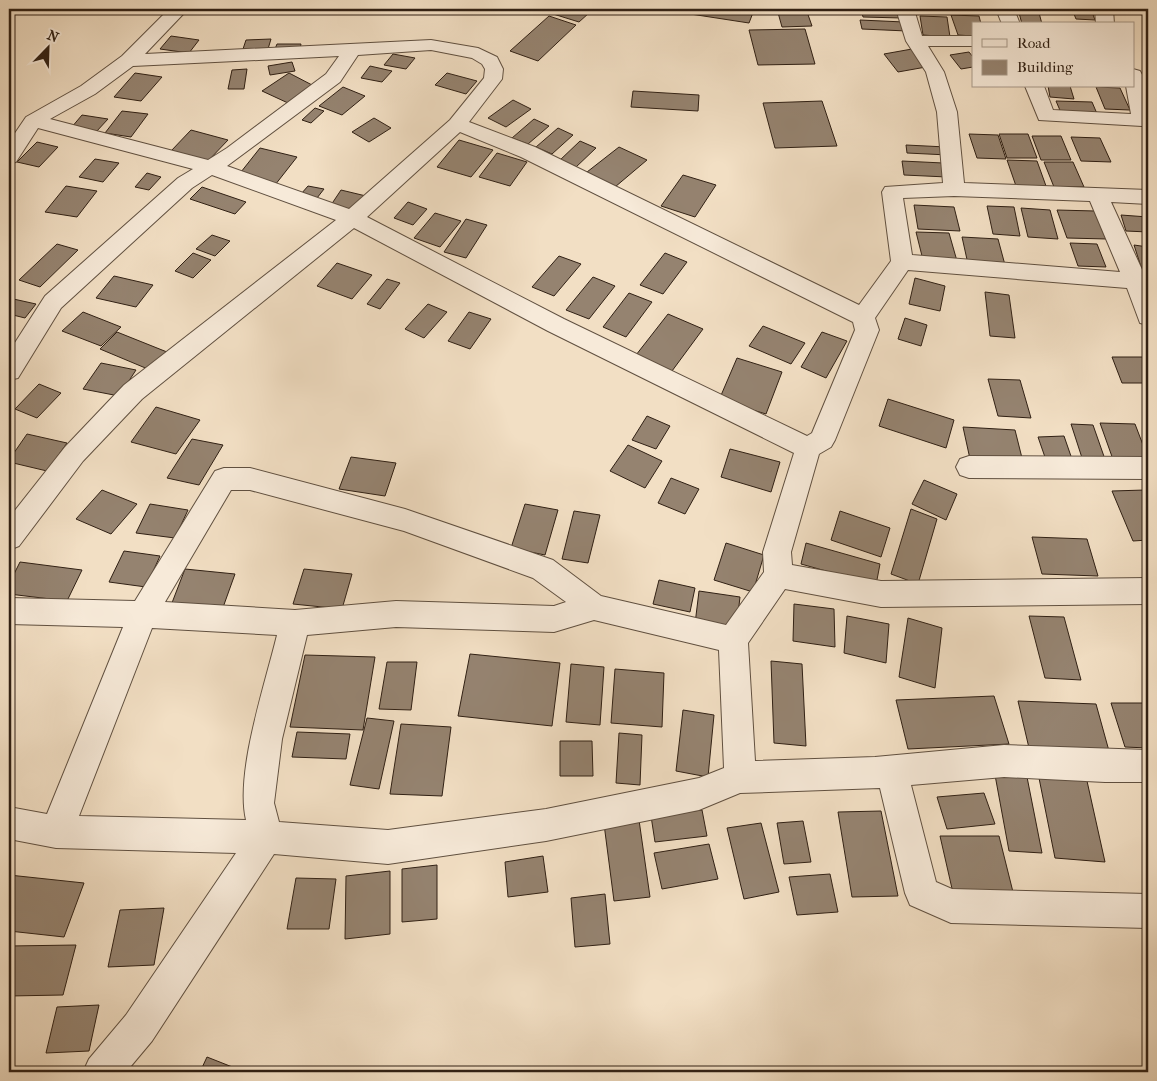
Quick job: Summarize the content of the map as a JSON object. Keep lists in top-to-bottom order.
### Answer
{
  "legend": ["Road", "Building"],
  "north": "top right"
}
